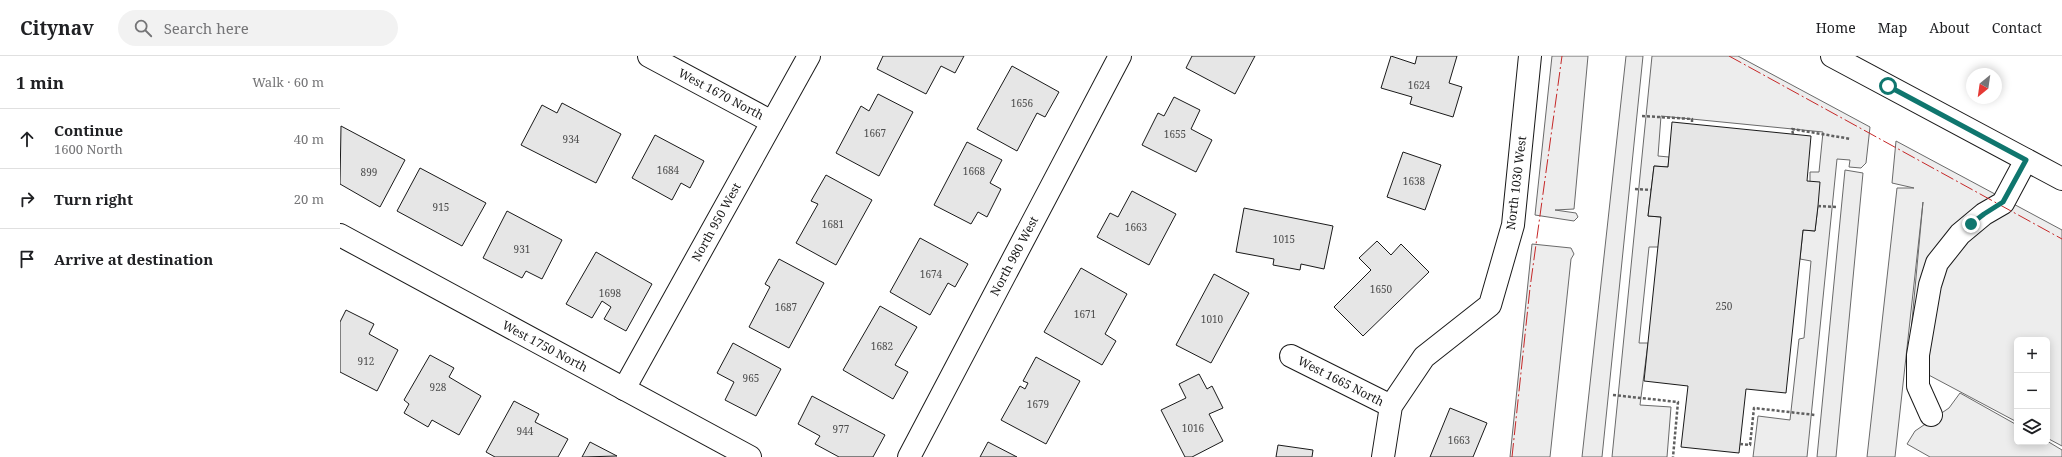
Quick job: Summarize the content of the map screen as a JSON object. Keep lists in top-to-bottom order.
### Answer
{
  "streets": {
    "street": [
      "West 1670 North",
      "North 1030 West",
      "North 950 West",
      "North 980 West",
      "West 1750 North",
      "West 1665 North"
    ]
  },
  "crossings": [
    ["West 1670 North", "North 950 West"],
    ["North 1030 West", "West 1665 North"],
    ["North 950 West", "West 1750 North"]
  ],
  "house_numbers": [
    "1624",
    "1656",
    "1667",
    "1655",
    "934",
    "1684",
    "1668",
    "899",
    "1638",
    "915",
    "1681",
    "1663",
    "1015",
    "931",
    "1674",
    "1650",
    "1698",
    "250",
    "1687",
    "1671",
    "1010",
    "1682",
    "912",
    "965",
    "928",
    "1679",
    "1016",
    "977",
    "944",
    "1663"
  ],
  "north": "bottom left",
  "page": {
    "header": "Citynav",
    "search": "Search here",
    "nav": [
      "Home",
      "Map",
      "About",
      "Contact"
    ],
    "heading": ["1 min", "Walk · 60 m"],
    "list": [
      ["Continue", "1600 North", "40 m"],
      ["Turn right", "20 m"],
      "Arrive at destination"
    ],
    "map_buttons": ["+", "−"]
  }
}
